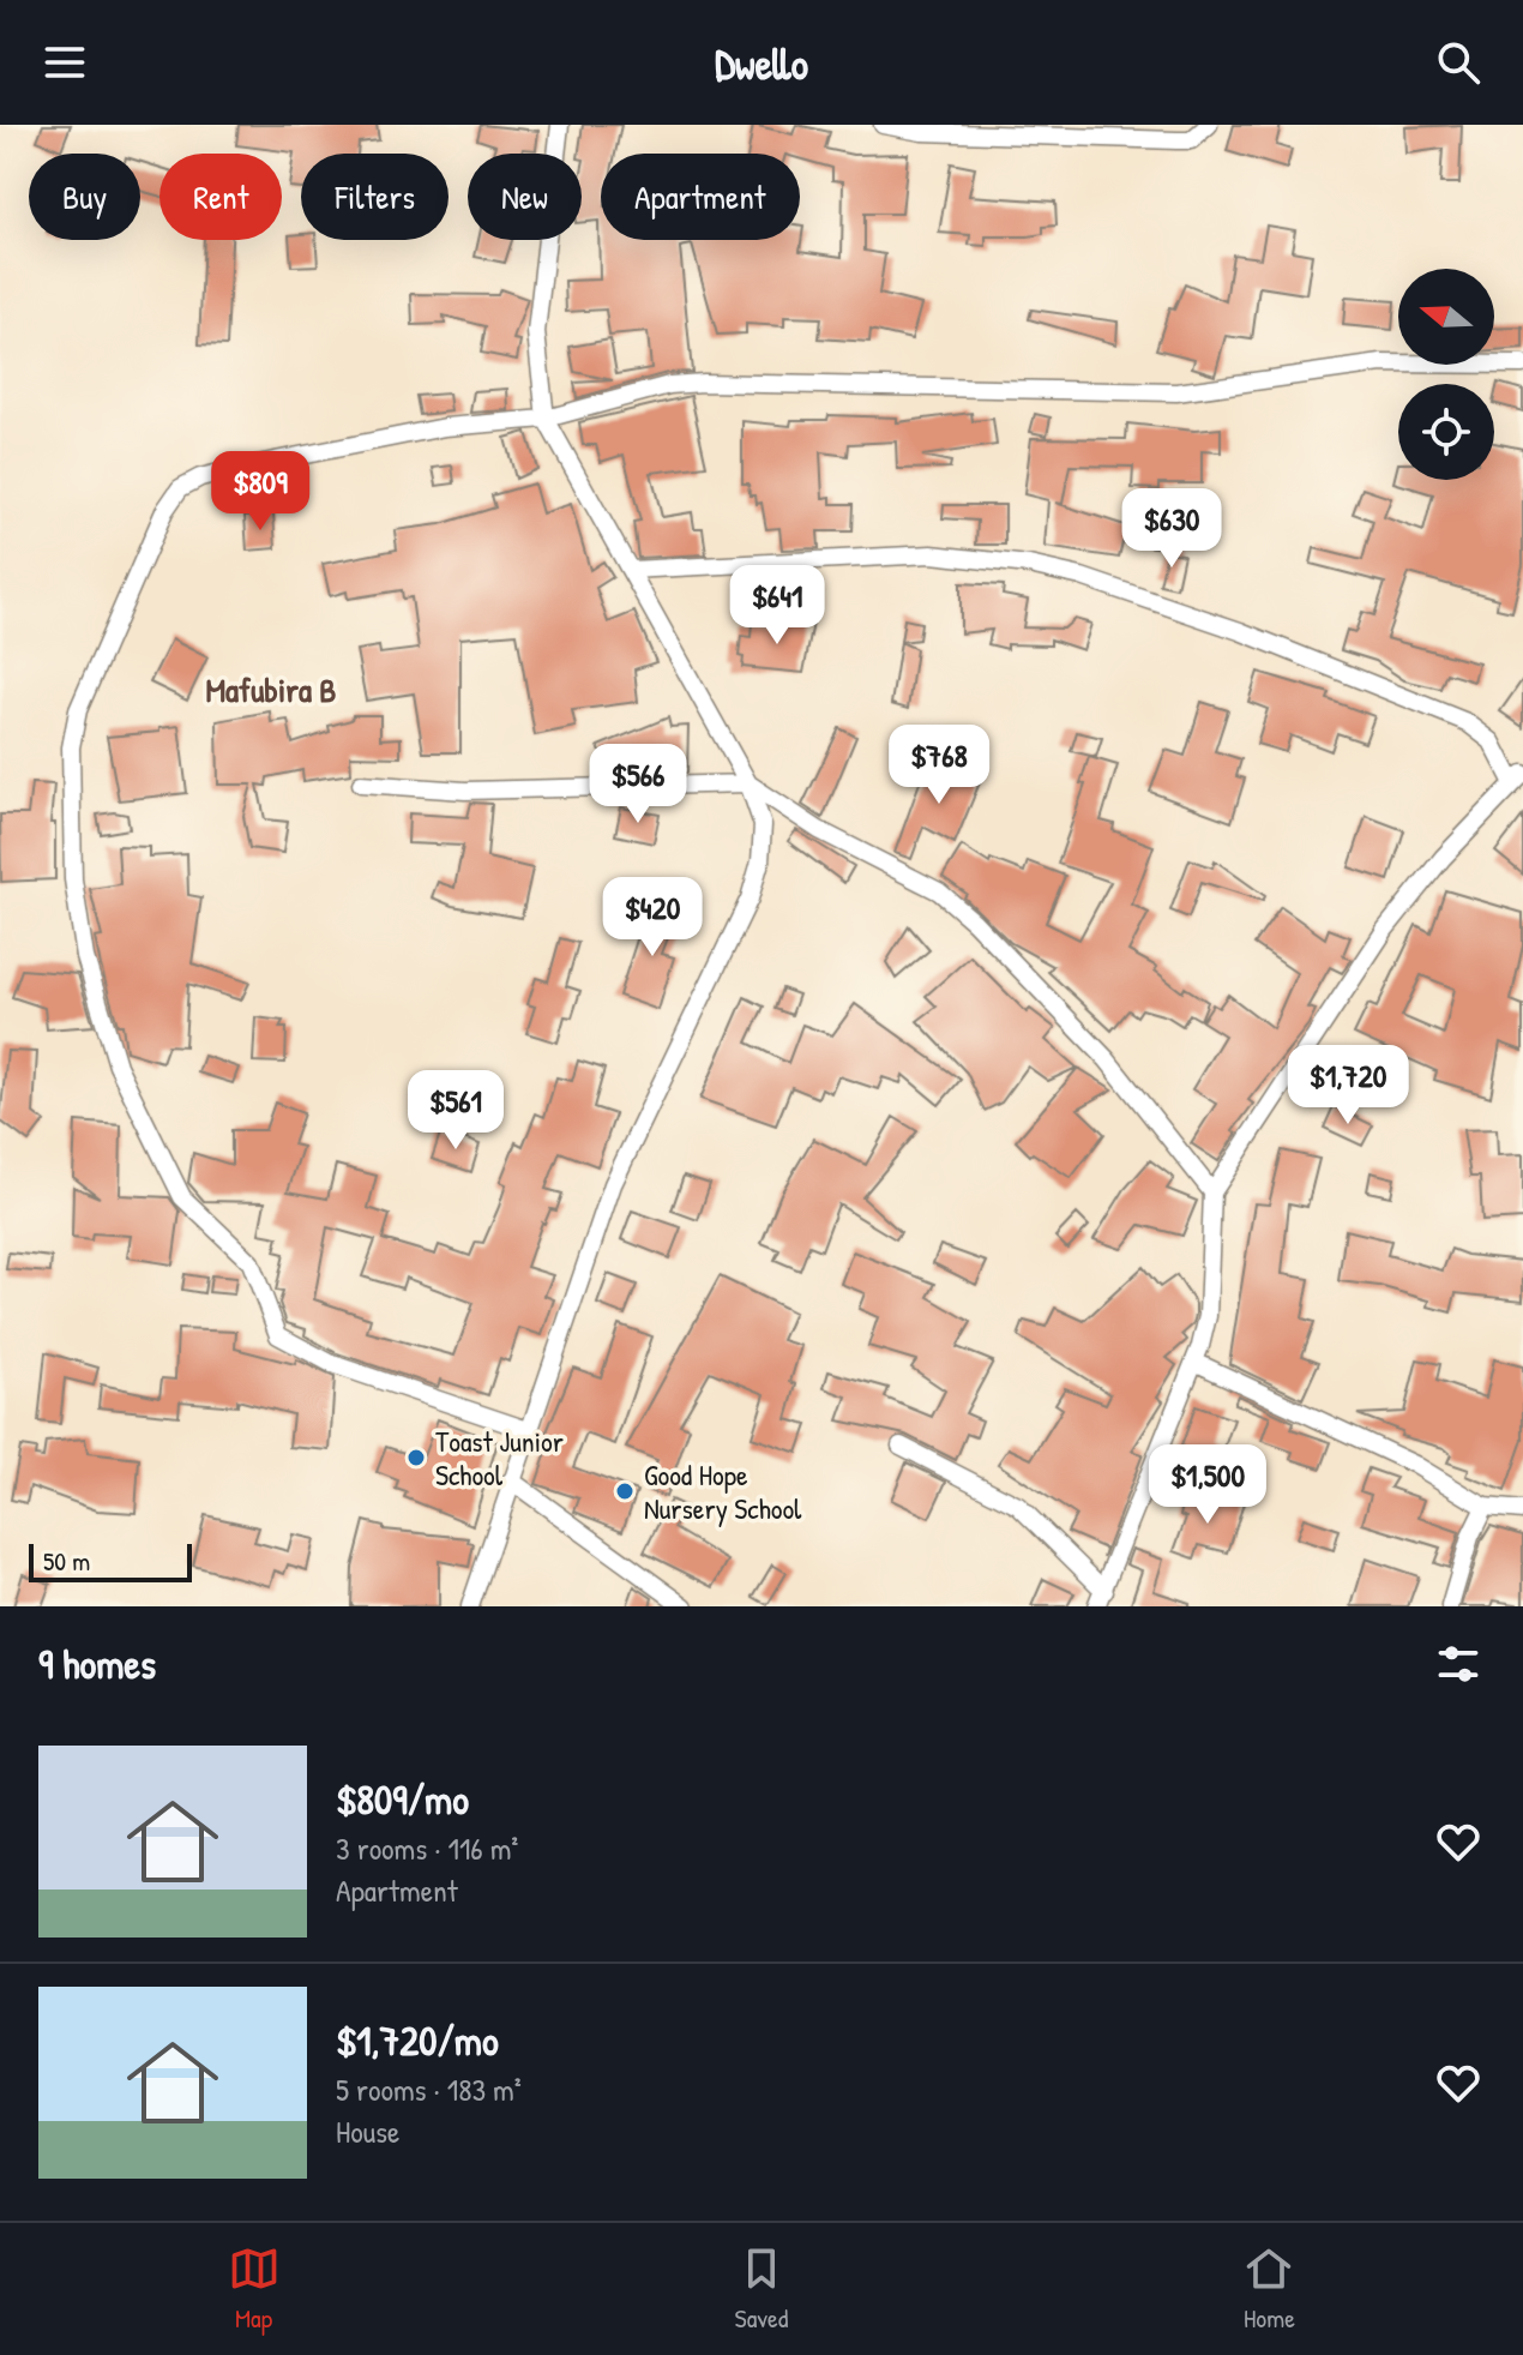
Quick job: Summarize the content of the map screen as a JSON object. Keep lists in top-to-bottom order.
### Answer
{
  "districts": ["Mafubira B"],
  "places": ["Toast Junior School", "Good Hope Nursery School"],
  "scale_bar": "50 m",
  "north": "left",
  "page": {
    "header": "Dwello",
    "chip": [
      "Buy",
      "Rent",
      "Filters",
      "New",
      "Apartment"
    ],
    "price": [
      "$809",
      "$630",
      "$641",
      "$768",
      "$566",
      "$420",
      "$1,720",
      "$561",
      "$1,500"
    ],
    "scale": "50 m",
    "heading": "9 homes",
    "list": [
      {
        "name": "$809/mo",
        "note": "3 rooms · 116 m² · Apartment"
      },
      {
        "name": "$1,720/mo",
        "note": "5 rooms · 183 m² · House"
      }
    ],
    "tabs": ["Map", "Saved", "Home"]
  }
}
